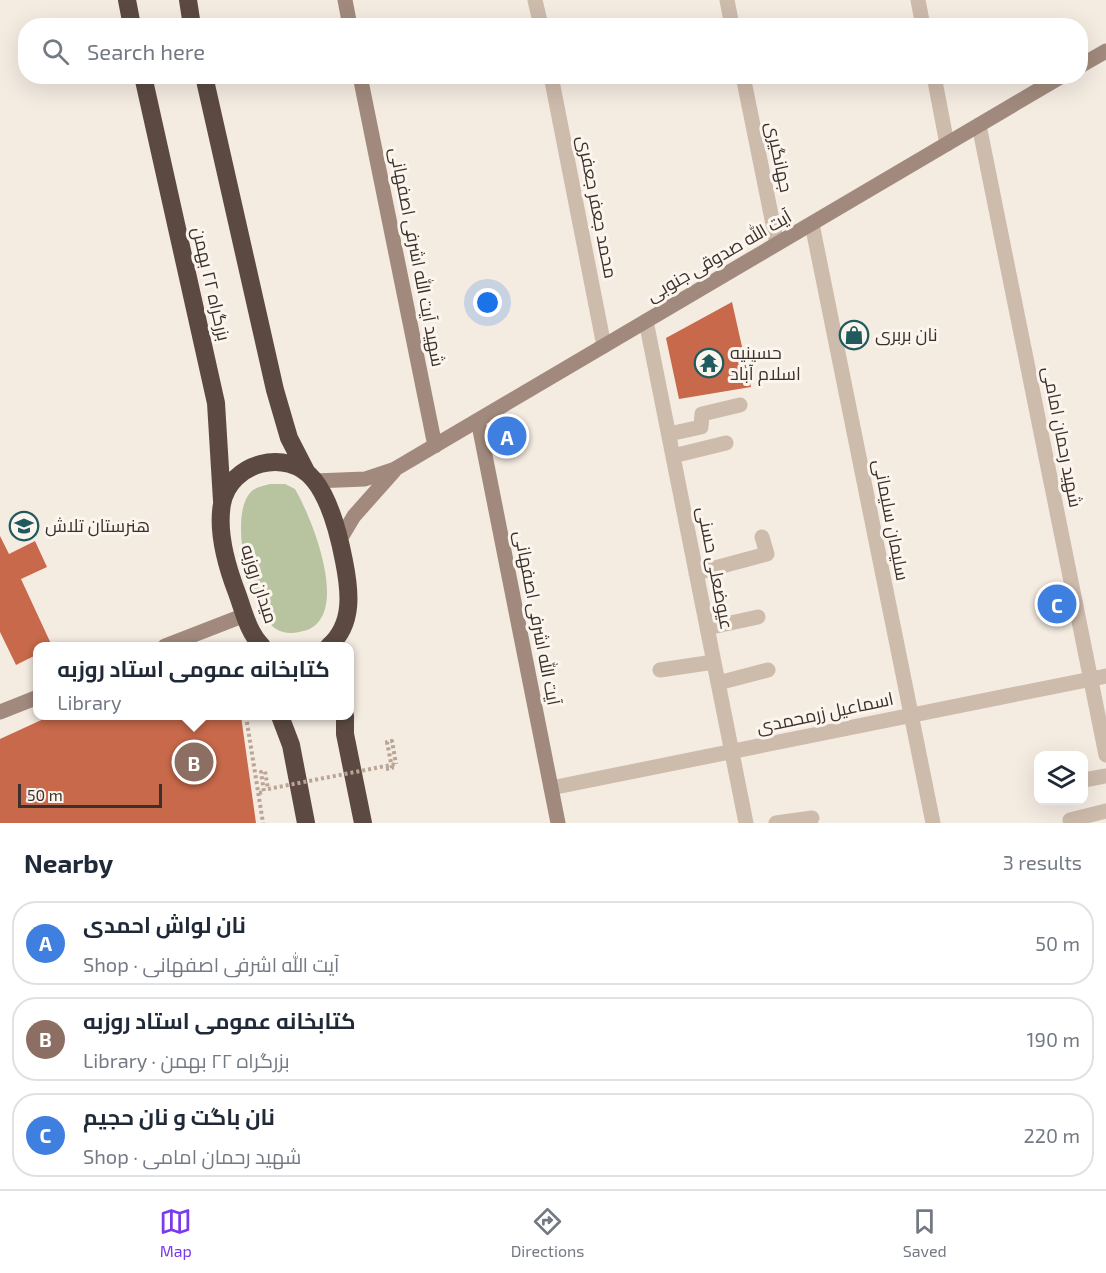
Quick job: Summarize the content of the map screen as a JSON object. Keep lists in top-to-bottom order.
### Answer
{
  "streets": {
    "highway": ["بزرگراه ۲۲ بهمن", "میدان روزبه"],
    "main road": ["آیت الله صدوقی جنوبی", "شهید آیت الله اشرفی اصفهانی", "آیت الله اشرفی اصفهانی"],
    "street": [
      "جهانگیری",
      "محمد جعفر جعفری",
      "شهید رحمان امامی",
      "سلیمان سلیمانی",
      "عیوضعلی حسنی",
      "اسماعیل زرمحمدی"
    ]
  },
  "crossings": [
    ["جهانگیری", "آیت الله صدوقی جنوبی"],
    ["محمد جعفر جعفری", "آیت الله صدوقی جنوبی"],
    ["آیت الله صدوقی جنوبی", "شهید آیت الله اشرفی اصفهانی"],
    ["آیت الله صدوقی جنوبی", "شهید رحمان امامی"],
    ["آیت الله صدوقی جنوبی", "سلیمان سلیمانی"],
    ["آیت الله صدوقی جنوبی", "عیوضعلی حسنی"],
    ["آیت الله صدوقی جنوبی", "آیت الله اشرفی اصفهانی"],
    ["بزرگراه ۲۲ بهمن", "میدان روزبه"],
    ["شهید رحمان امامی", "اسماعیل زرمحمدی"],
    ["سلیمان سلیمانی", "اسماعیل زرمحمدی"],
    ["عیوضعلی حسنی", "اسماعیل زرمحمدی"],
    ["آیت الله اشرفی اصفهانی", "اسماعیل زرمحمدی"]
  ],
  "places": {
    "shop": ["نان بربری"],
    "temple": ["حسینیه اسلام آباد"],
    "school or university": ["هنرستان تلاش"]
  },
  "scale_bar": "50 m",
  "page": {
    "search": "Search here",
    "pins": ["A", "C", "B"],
    "popup": ["کتابخانه عمومی استاد روزبه", "Library"],
    "scale": "50 m",
    "heading": ["Nearby", "3 results"],
    "list": [
      {
        "mark": "A",
        "name": "نان لواش احمدی",
        "note": "Shop · آیت الله اشرفی اصفهانی",
        "value": "50 m"
      },
      {
        "mark": "B",
        "name": "کتابخانه عمومی استاد روزبه",
        "note": "Library · بزرگراه ۲۲ بهمن",
        "value": "190 m"
      },
      {
        "mark": "C",
        "name": "نان باگت و نان حجیم",
        "note": "Shop · شهید رحمان امامی",
        "value": "220 m"
      }
    ],
    "nav": ["Map", "Directions", "Saved"]
  }
}
